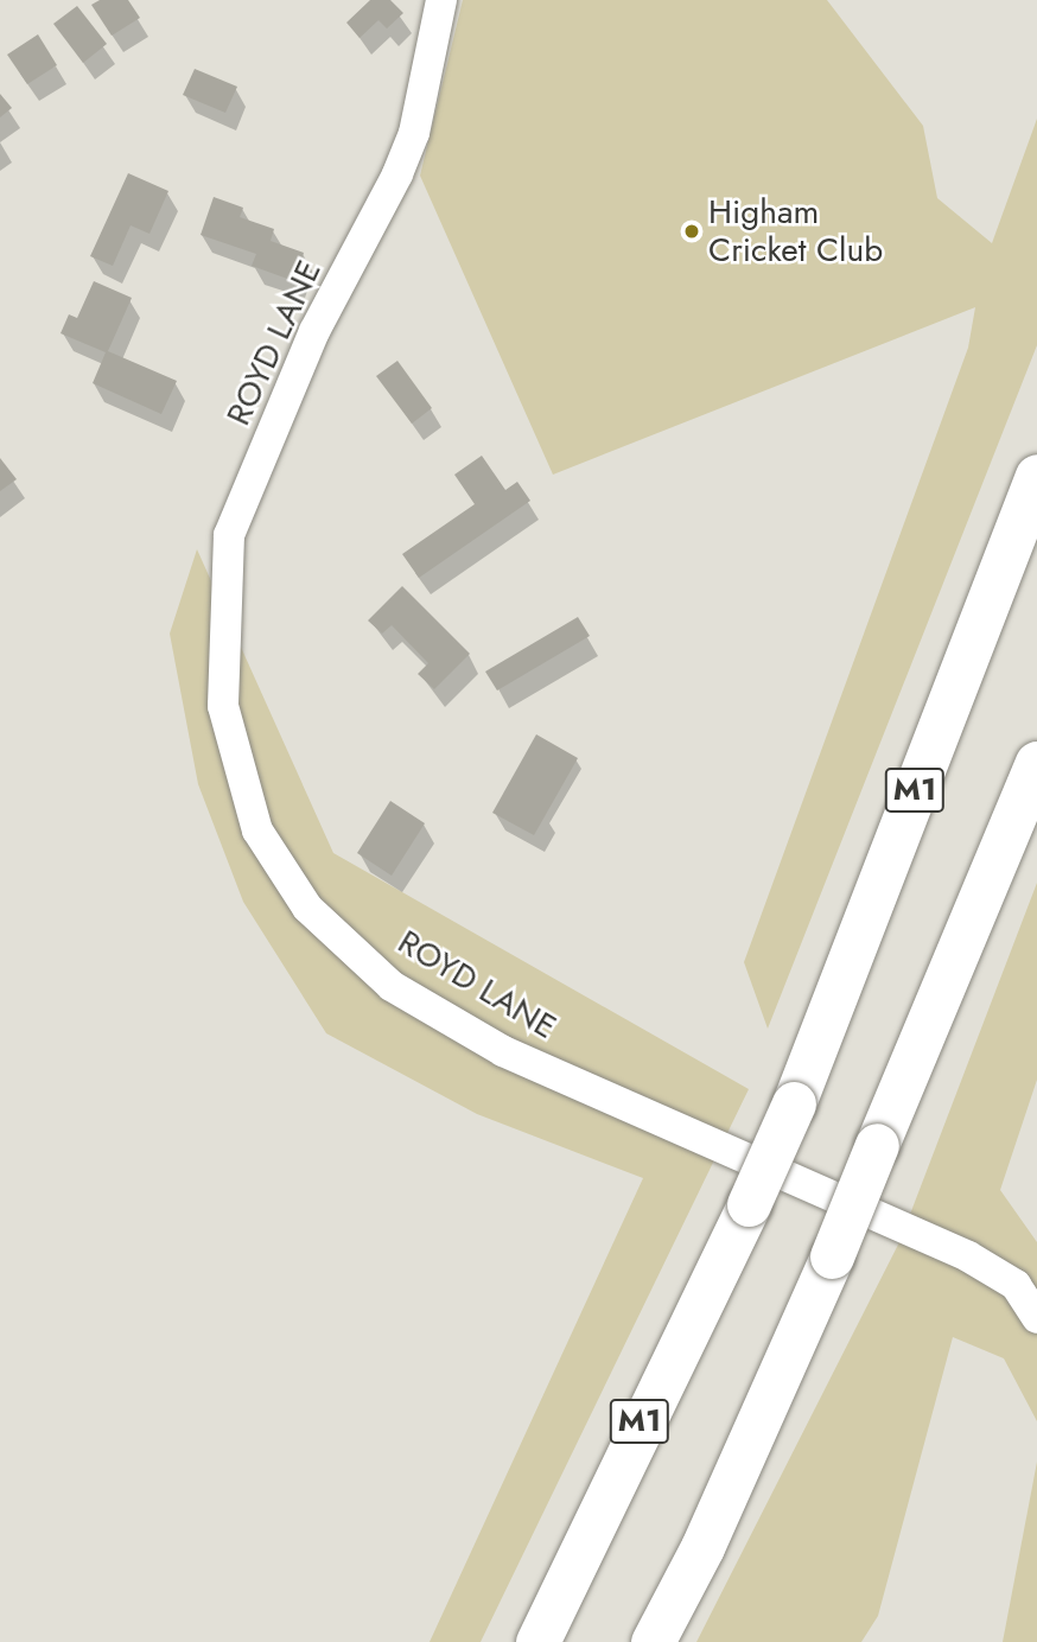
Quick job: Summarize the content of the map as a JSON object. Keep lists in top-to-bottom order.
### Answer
{
  "streets": {
    "highway": ["M1"],
    "street": ["ROYD LANE"]
  },
  "places": ["Higham Cricket Club"]
}
